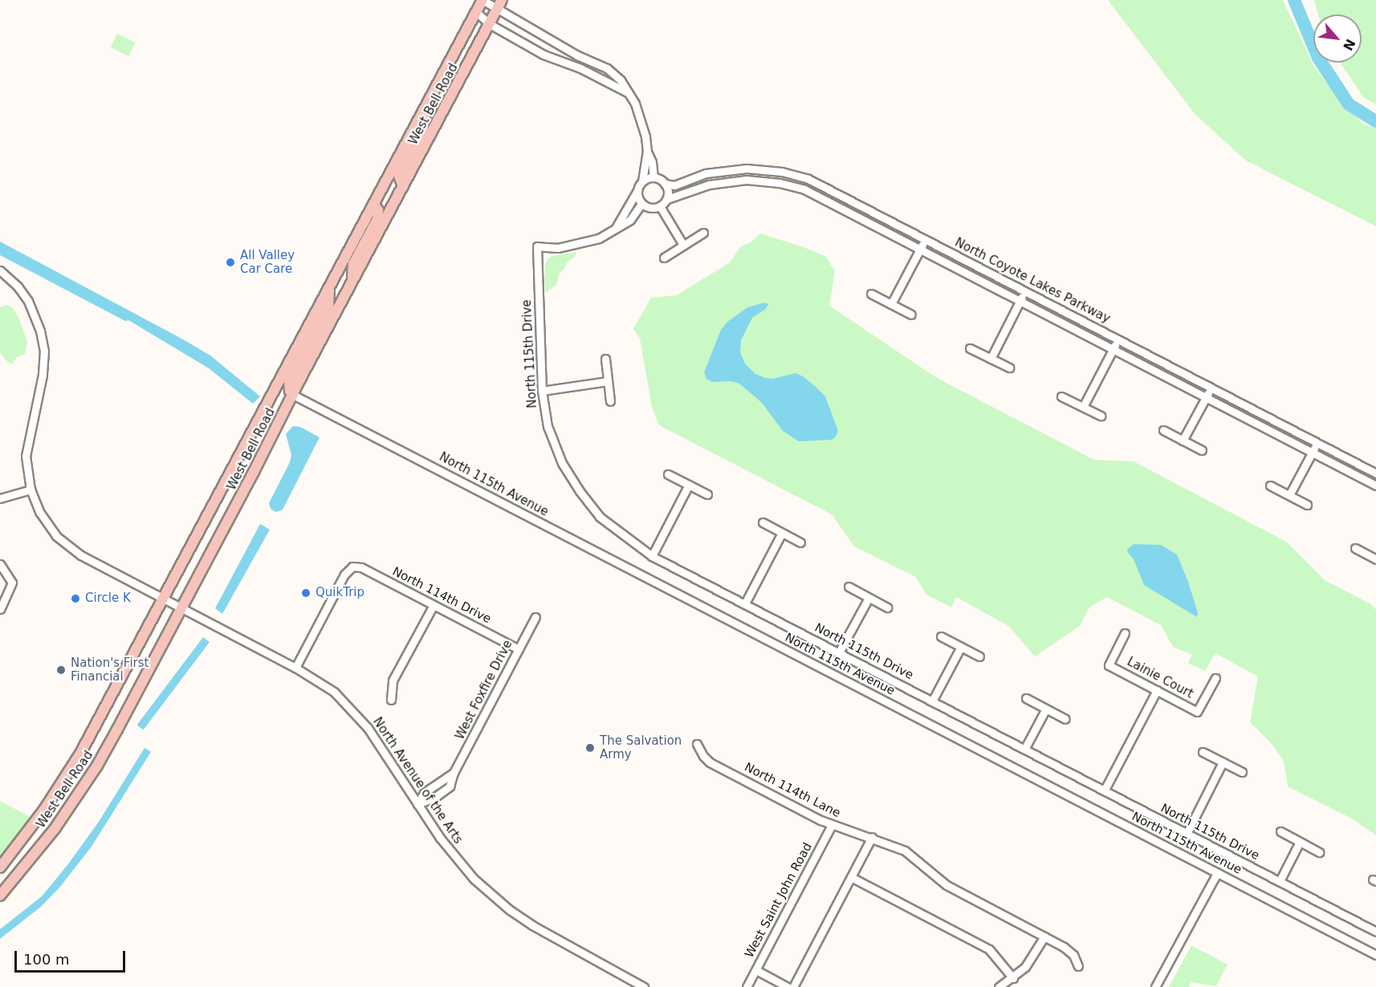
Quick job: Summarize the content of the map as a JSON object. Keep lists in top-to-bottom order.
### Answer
{
  "streets": {
    "main road": ["West Bell Road"],
    "street": [
      "North Coyote Lakes Parkway",
      "North 115th Drive",
      "North 115th Avenue",
      "North 114th Drive",
      "Lainie Court",
      "West Foxfire Drive",
      "North Avenue of the Arts",
      "North 114th Lane",
      "West Saint John Road"
    ]
  },
  "crossings": [
    ["West Bell Road", "North 115th Avenue"],
    ["West Bell Road", "North Avenue of the Arts"],
    ["North 114th Drive", "West Foxfire Drive"],
    ["North 114th Drive", "North Avenue of the Arts"],
    ["West Foxfire Drive", "North Avenue of the Arts"],
    ["North 114th Lane", "West Saint John Road"]
  ],
  "places": [
    "All Valley Car Care",
    "QuikTrip",
    "Circle K",
    "Nation's First Financial",
    "The Salvation Army"
  ],
  "scale_bar": "100 m",
  "north": "bottom right"
}
